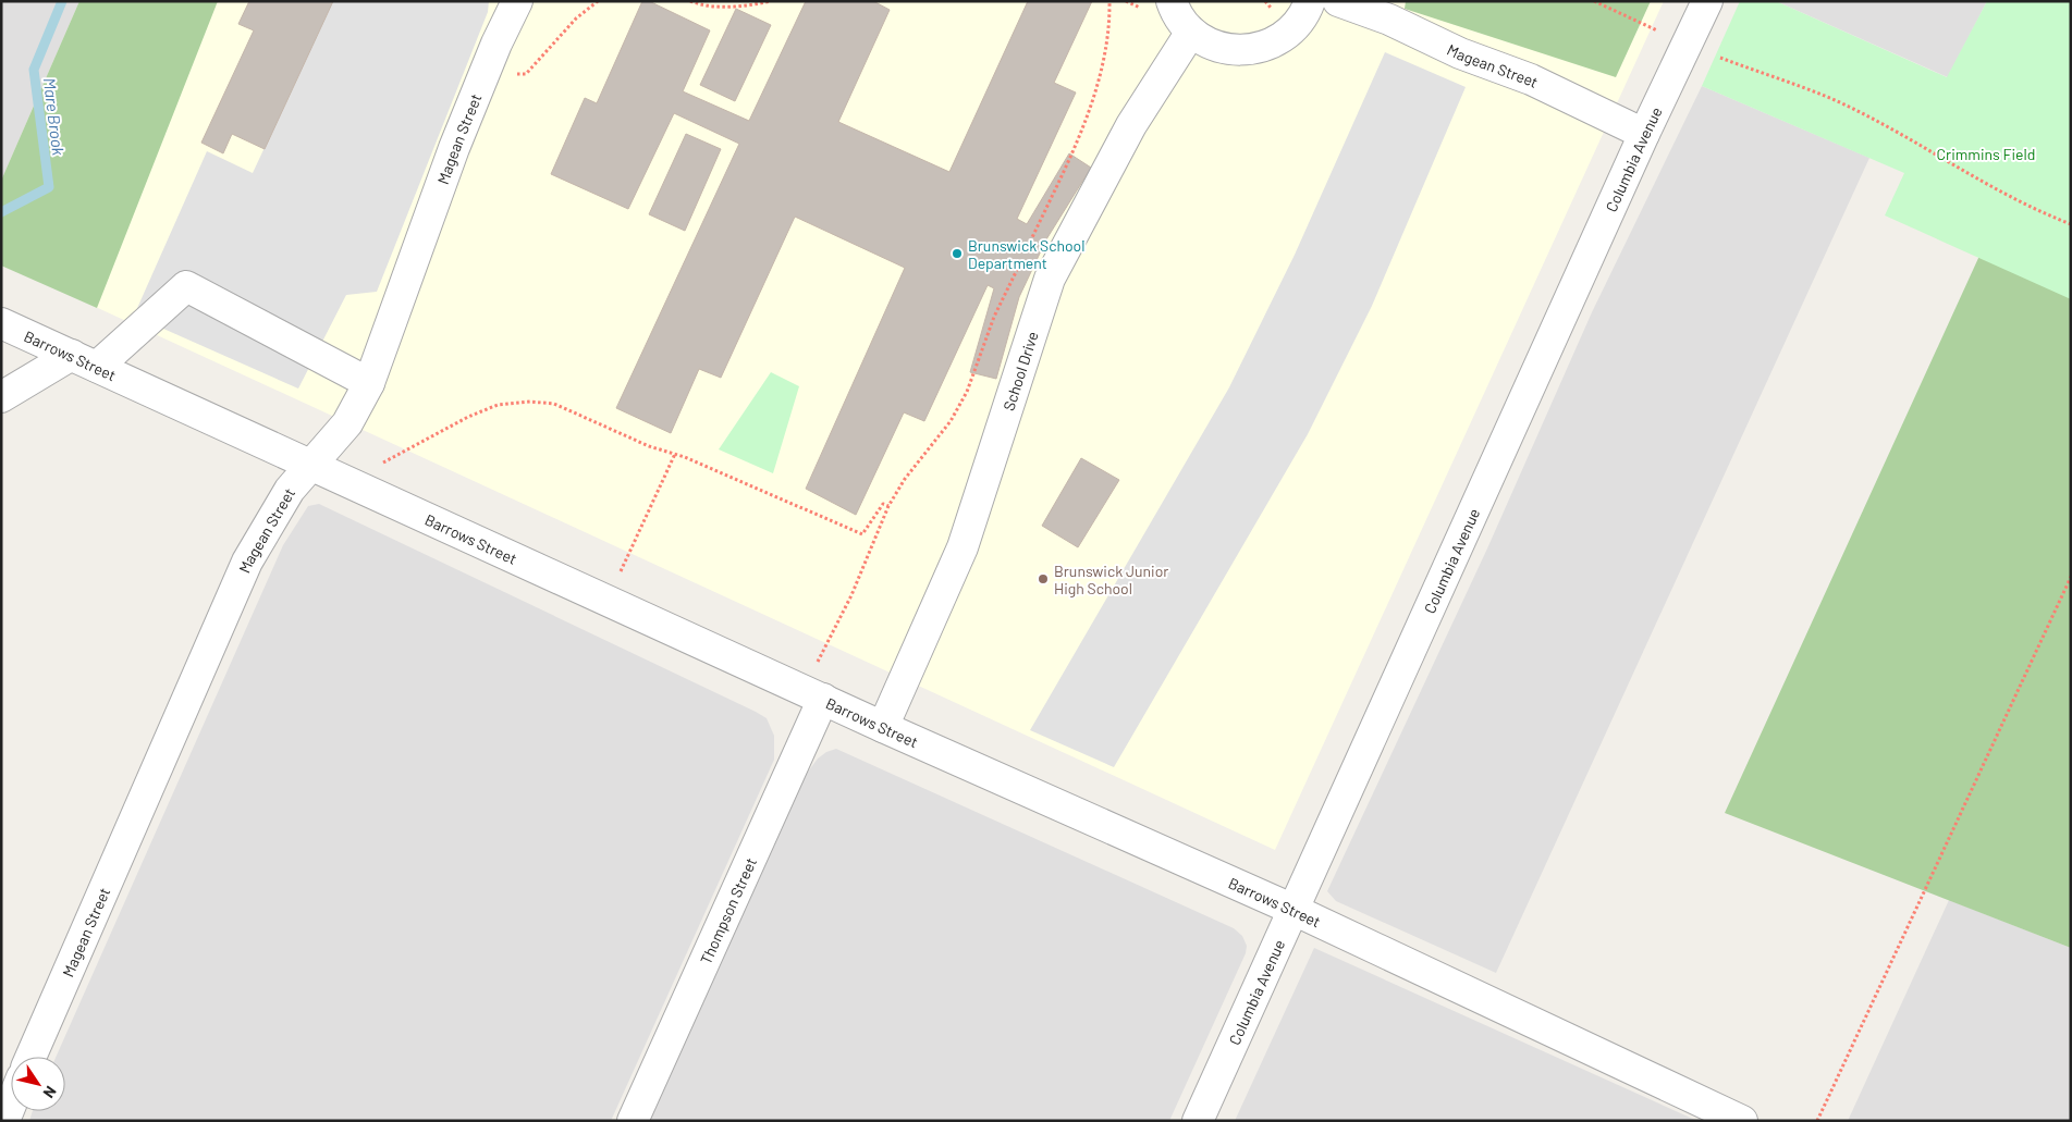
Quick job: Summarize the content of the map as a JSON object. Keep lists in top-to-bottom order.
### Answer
{
  "streets": {
    "street": [
      "Magean Street",
      "Columbia Avenue",
      "Barrows Street",
      "School Drive",
      "Thompson Street"
    ]
  },
  "crossings": [
    ["Magean Street", "Columbia Avenue"],
    ["Magean Street", "Barrows Street"],
    ["Columbia Avenue", "Barrows Street"],
    ["Barrows Street", "School Drive"],
    ["Barrows Street", "Thompson Street"]
  ],
  "water": ["Mare Brook"],
  "parks": ["Crimmins Field"],
  "places": ["Brunswick School Department", "Brunswick Junior High School"],
  "north": "bottom right"
}
